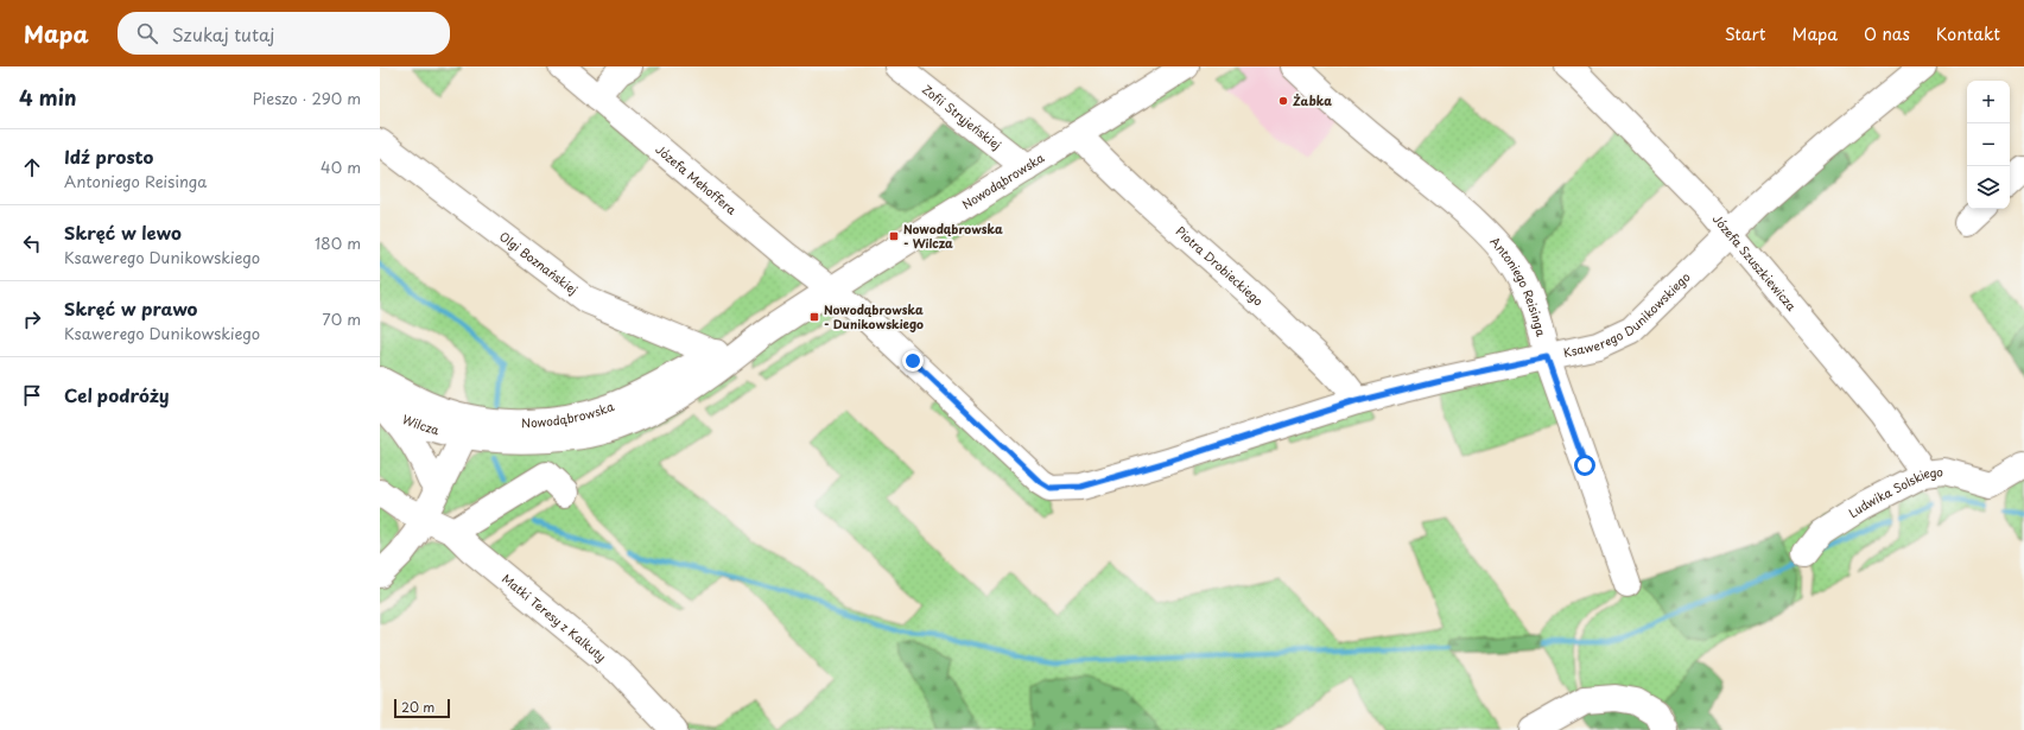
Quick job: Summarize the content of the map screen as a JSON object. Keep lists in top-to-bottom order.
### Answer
{
  "streets": {
    "street": [
      "Zofii Stryjeńskiej",
      "Józefa Mehoffera",
      "Nowodąbrowska",
      "Józefa Szuszkiewicza",
      "Olgi Boznańskiej",
      "Piotra Drobieckiego",
      "Antoniego Reisinga",
      "Ksawerego Dunikowskiego",
      "Wilcza",
      "Ludwika Solskiego",
      "Matki Teresy z Kalkuty"
    ]
  },
  "crossings": [
    ["Zofii Stryjeńskiej", "Nowodąbrowska"],
    ["Józefa Mehoffera", "Nowodąbrowska"],
    ["Józefa Mehoffera", "Ksawerego Dunikowskiego"],
    ["Nowodąbrowska", "Olgi Boznańskiej"],
    ["Nowodąbrowska", "Piotra Drobieckiego"],
    ["Nowodąbrowska", "Ksawerego Dunikowskiego"],
    ["Nowodąbrowska", "Wilcza"],
    ["Józefa Szuszkiewicza", "Ksawerego Dunikowskiego"],
    ["Józefa Szuszkiewicza", "Ludwika Solskiego"],
    ["Piotra Drobieckiego", "Ksawerego Dunikowskiego"],
    ["Antoniego Reisinga", "Ksawerego Dunikowskiego"]
  ],
  "places": {
    "other": ["Żabka"],
    "transit": ["Nowodąbrowska - Wilcza", "Nowodąbrowska - Dunikowskiego"]
  },
  "scale_bar": "20 m",
  "page": {
    "header": "Mapa",
    "search": "Szukaj tutaj",
    "nav": [
      "Start",
      "Mapa",
      "O nas",
      "Kontakt"
    ],
    "heading": ["4 min", "Pieszo · 290 m"],
    "map_buttons": ["+", "−"],
    "list": [
      ["Idź prosto", "Antoniego Reisinga", "40 m"],
      ["Skręć w lewo", "Ksawerego Dunikowskiego", "180 m"],
      ["Skręć w prawo", "Ksawerego Dunikowskiego", "70 m"],
      "Cel podróży"
    ],
    "scale": "20 m"
  }
}
